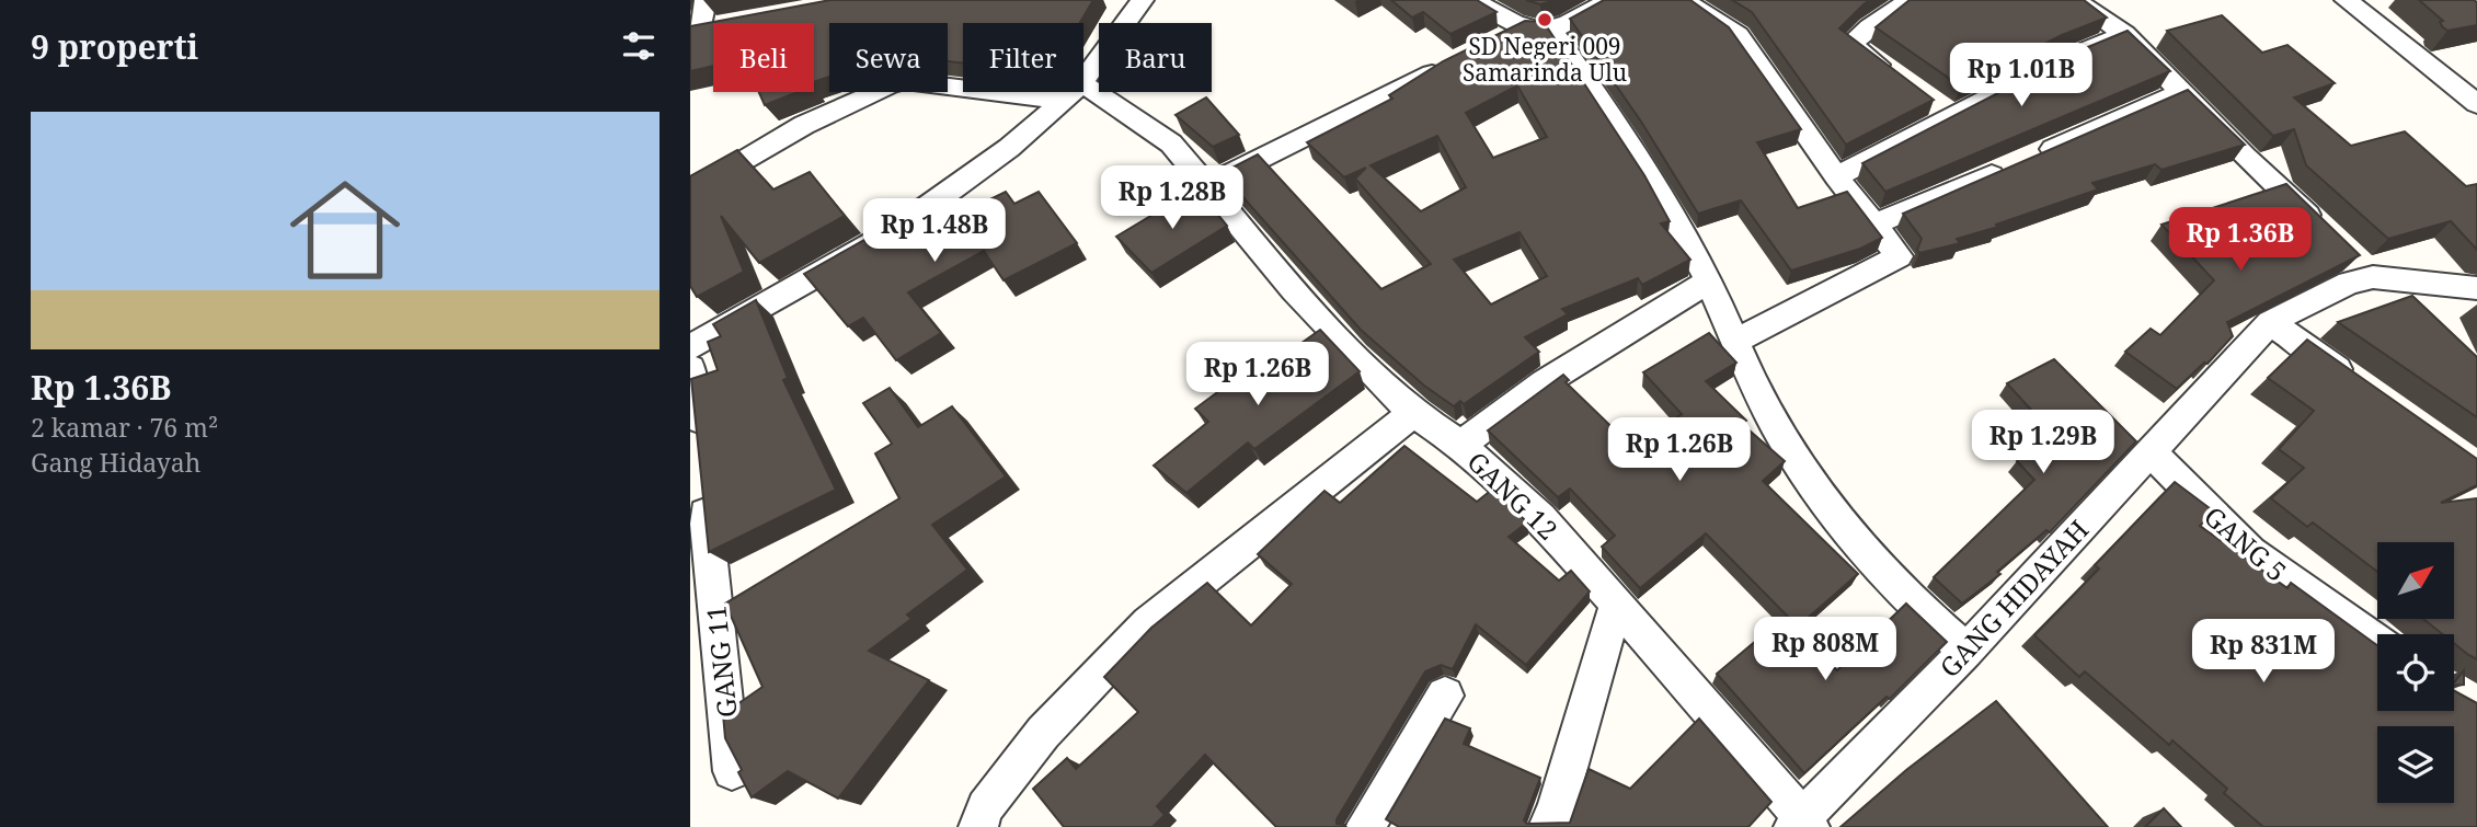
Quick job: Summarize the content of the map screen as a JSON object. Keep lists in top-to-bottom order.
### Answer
{
  "streets": {
    "street": [
      "GANG 12",
      "GANG 5",
      "GANG HIDAYAH",
      "GANG 11"
    ]
  },
  "crossings": [
    ["GANG 12", "GANG HIDAYAH"],
    ["GANG 5", "GANG HIDAYAH"]
  ],
  "places": ["SD Negeri 009 Samarinda Ulu"],
  "north": "top right",
  "page": {
    "heading": "9 properti",
    "chip": [
      "Beli",
      "Sewa",
      "Filter",
      "Baru"
    ],
    "price": [
      "Rp 1.01B",
      "Rp 1.28B",
      "Rp 1.48B",
      "Rp 1.36B",
      "Rp 1.26B",
      "Rp 1.29B",
      "Rp 1.26B",
      "Rp 808M",
      "Rp 831M"
    ],
    "list": [
      {
        "name": "Rp 1.36B",
        "note": "2 kamar · 76 m² · Gang Hidayah"
      }
    ]
  }
}
